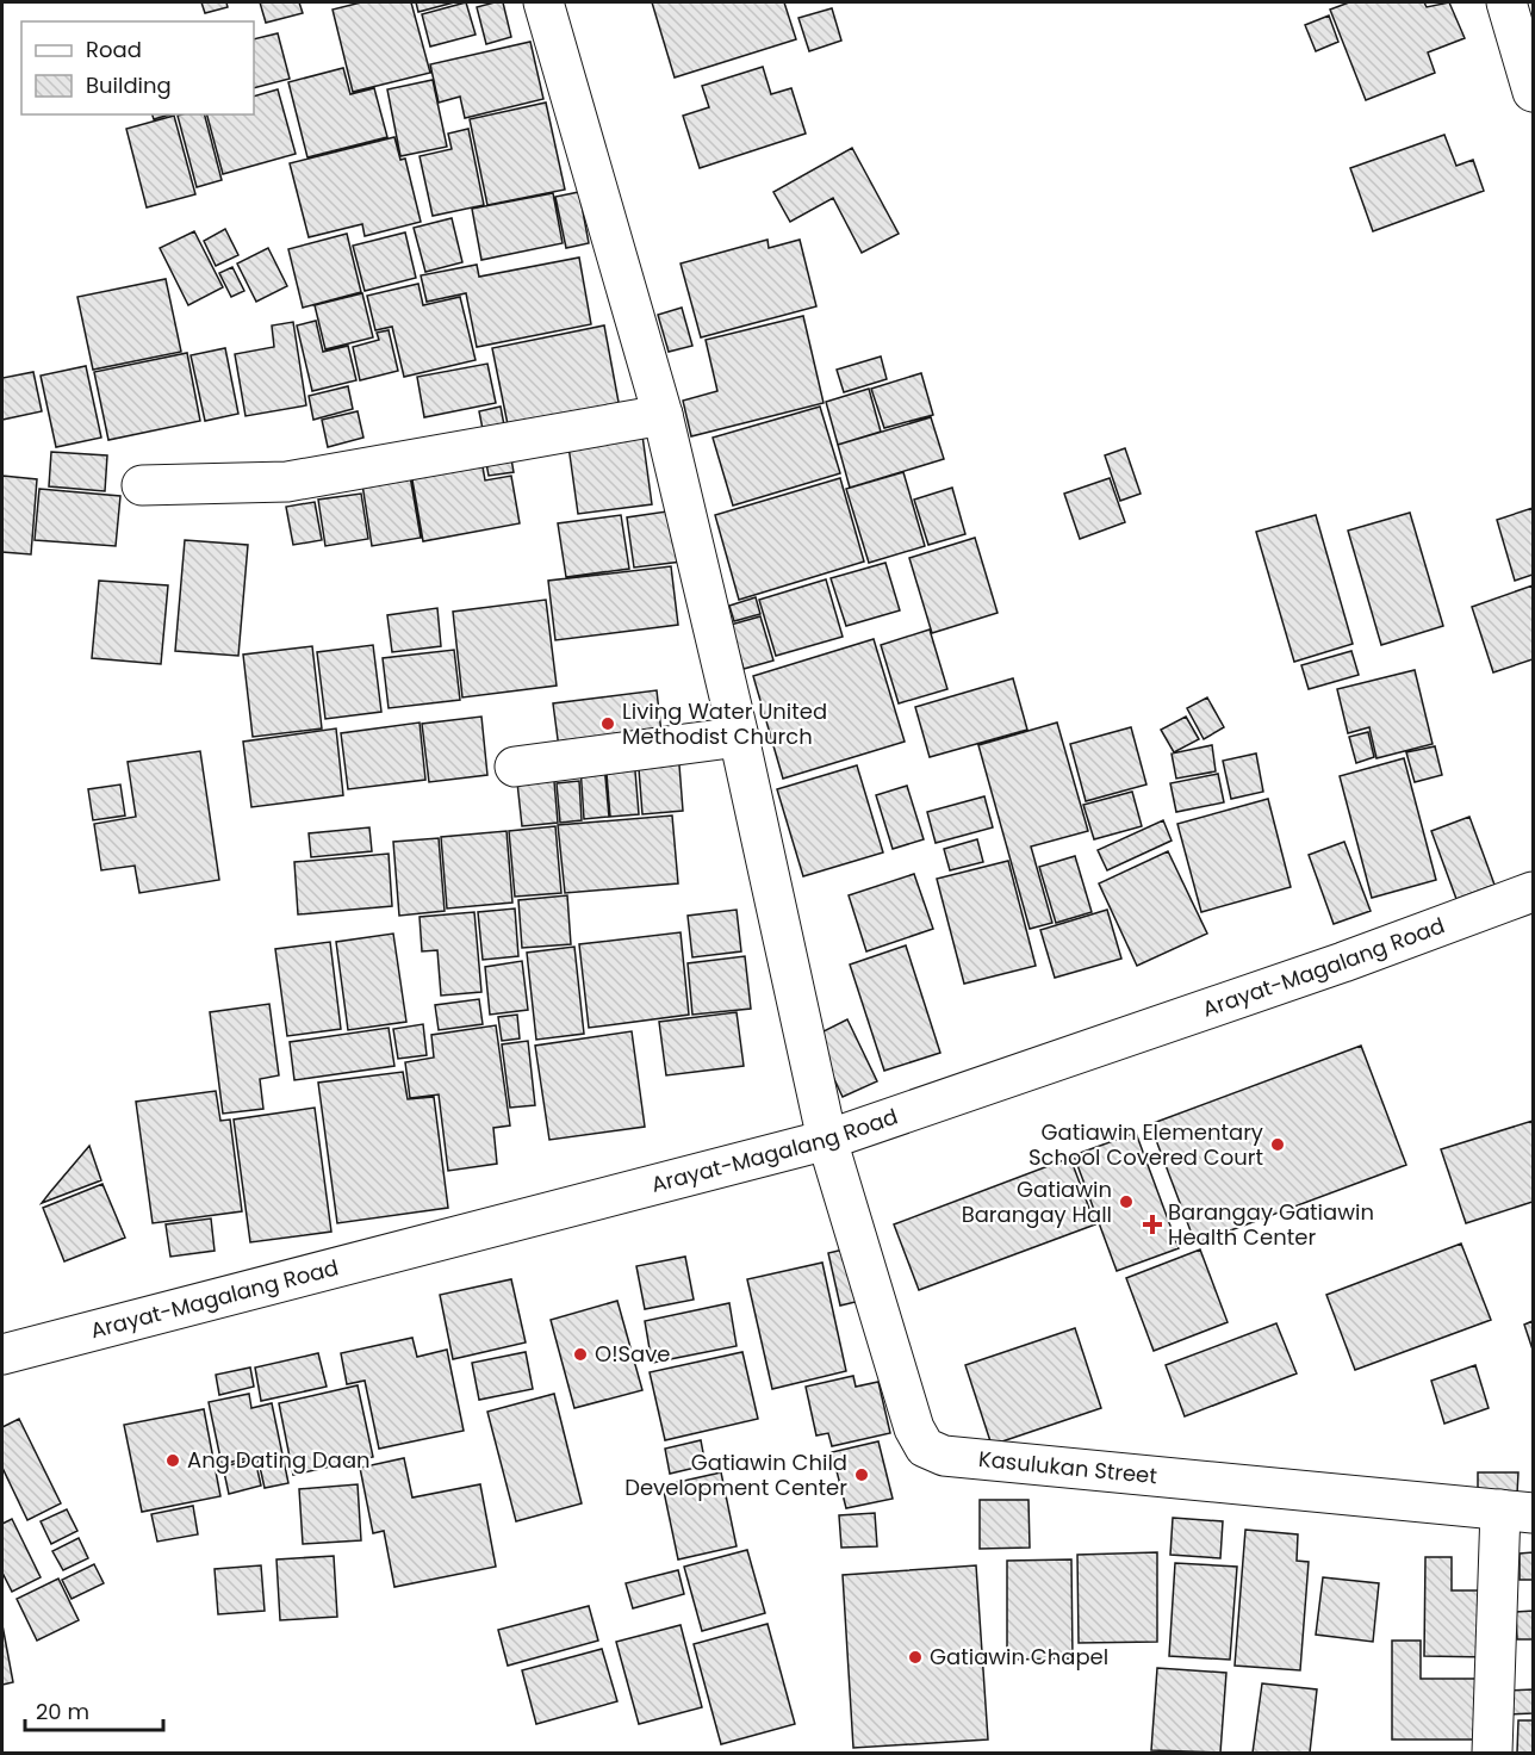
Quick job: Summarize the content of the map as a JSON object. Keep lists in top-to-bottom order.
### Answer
{
  "streets": {
    "street": ["Arayat-Magalang Road", "Kasulukan Street"]
  },
  "crossings": [
    ["Arayat-Magalang Road", "Kasulukan Street"]
  ],
  "places": {
    "other": [
      "Living Water United Methodist Church",
      "Gatiawin Elementary School Covered Court",
      "Gatiawin Barangay Hall",
      "O!Save",
      "Ang Dating Daan",
      "Gatiawin Child Development Center",
      "Gatiawin Chapel"
    ],
    "health": ["Barangay Gatiawin Health Center"]
  },
  "legend": ["Road", "Building"],
  "scale_bar": "20 m"
}
